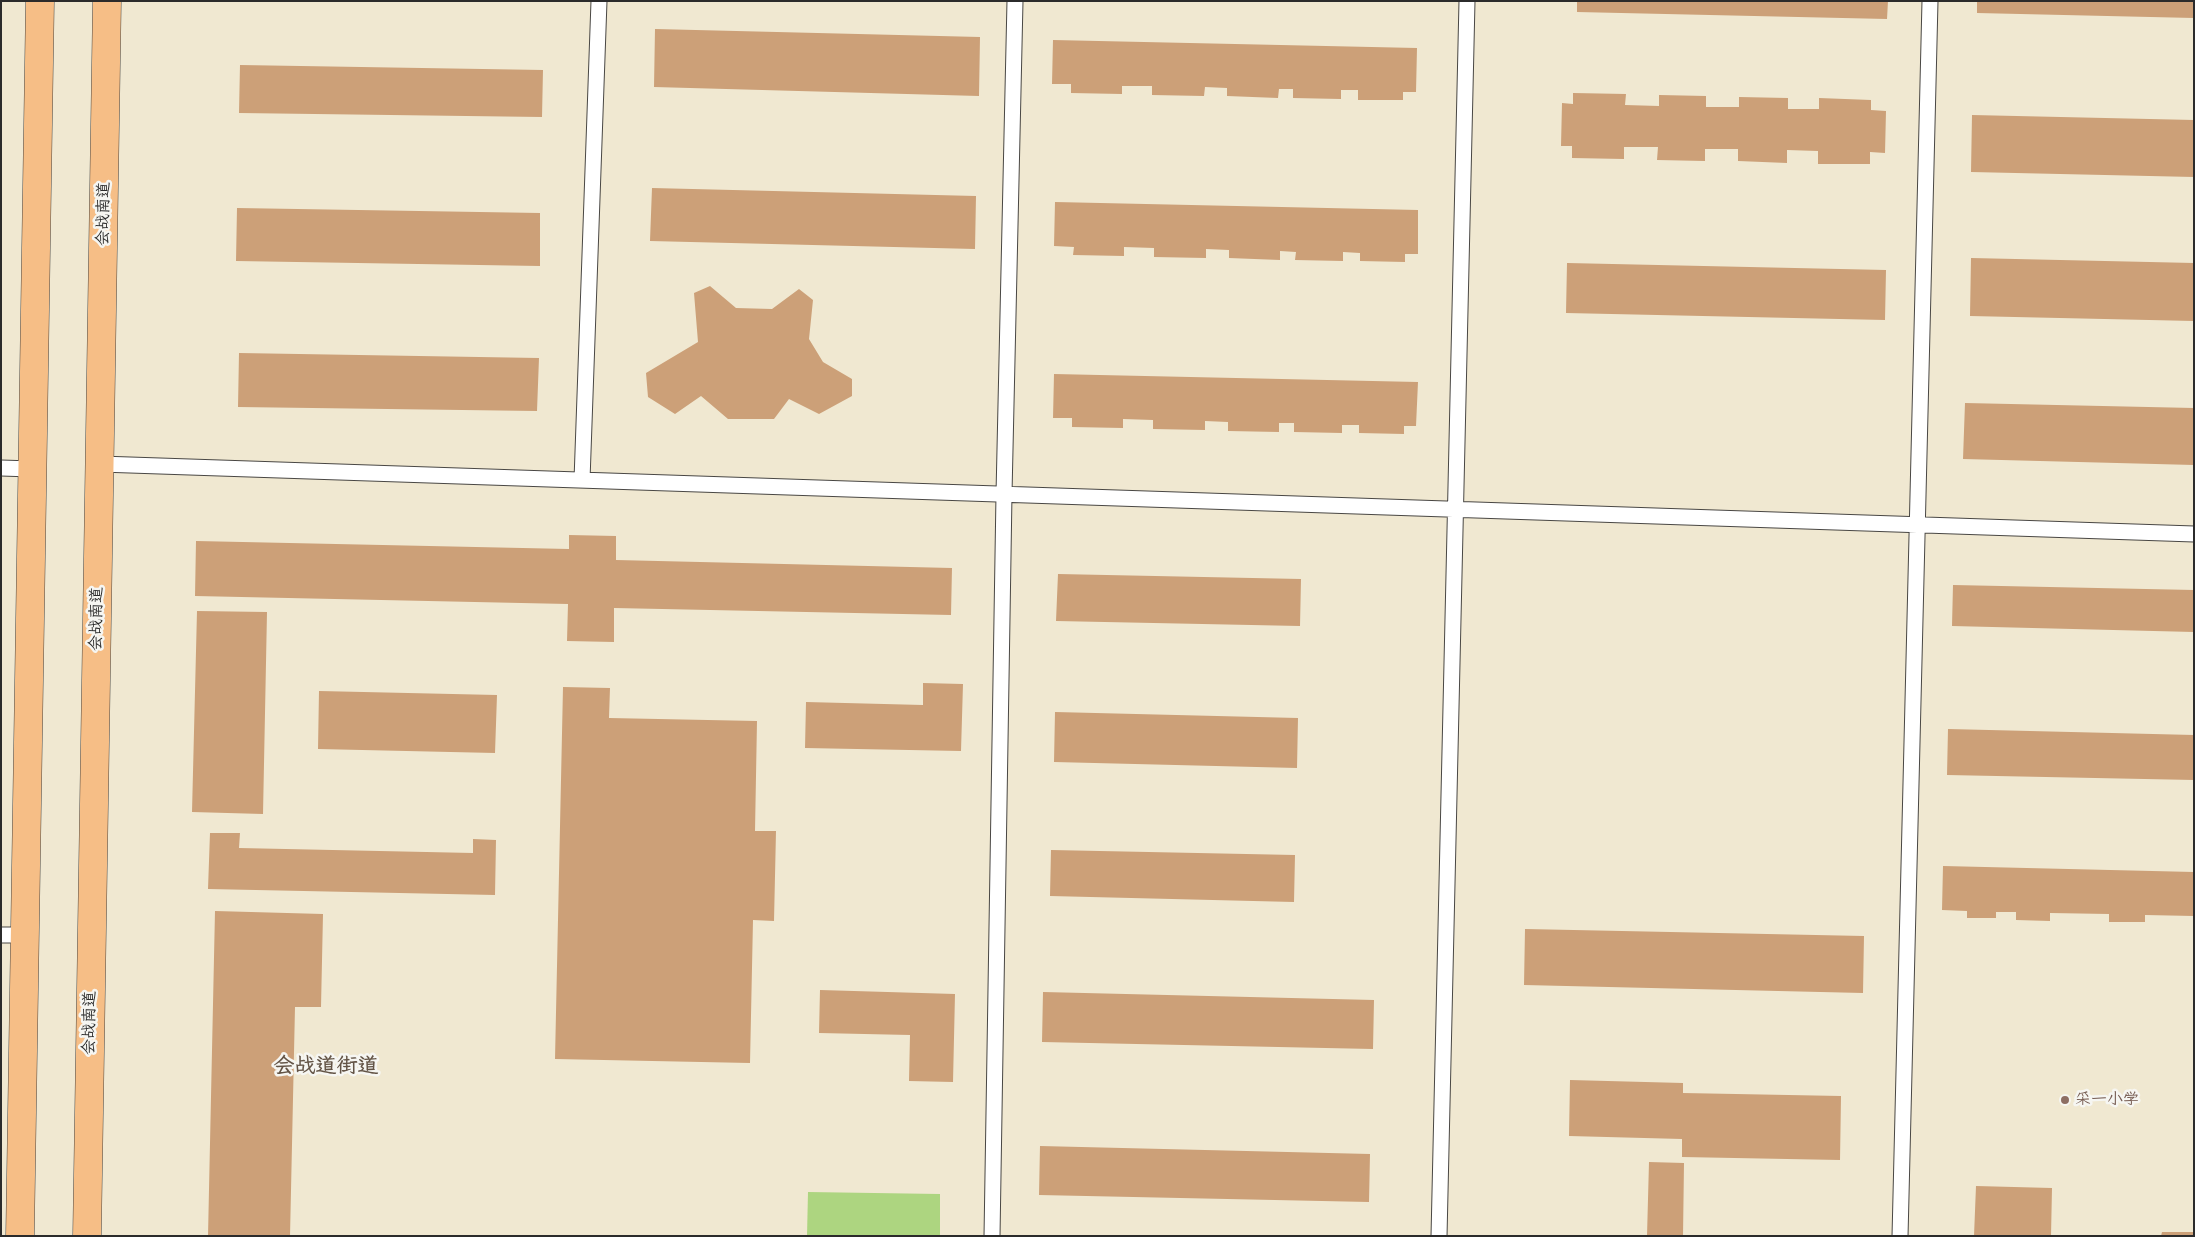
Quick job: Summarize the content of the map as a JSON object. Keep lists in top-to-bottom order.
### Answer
{
  "streets": {
    "main road": ["会战南道"]
  },
  "districts": ["会战道街道"],
  "places": ["采一小学"]
}
